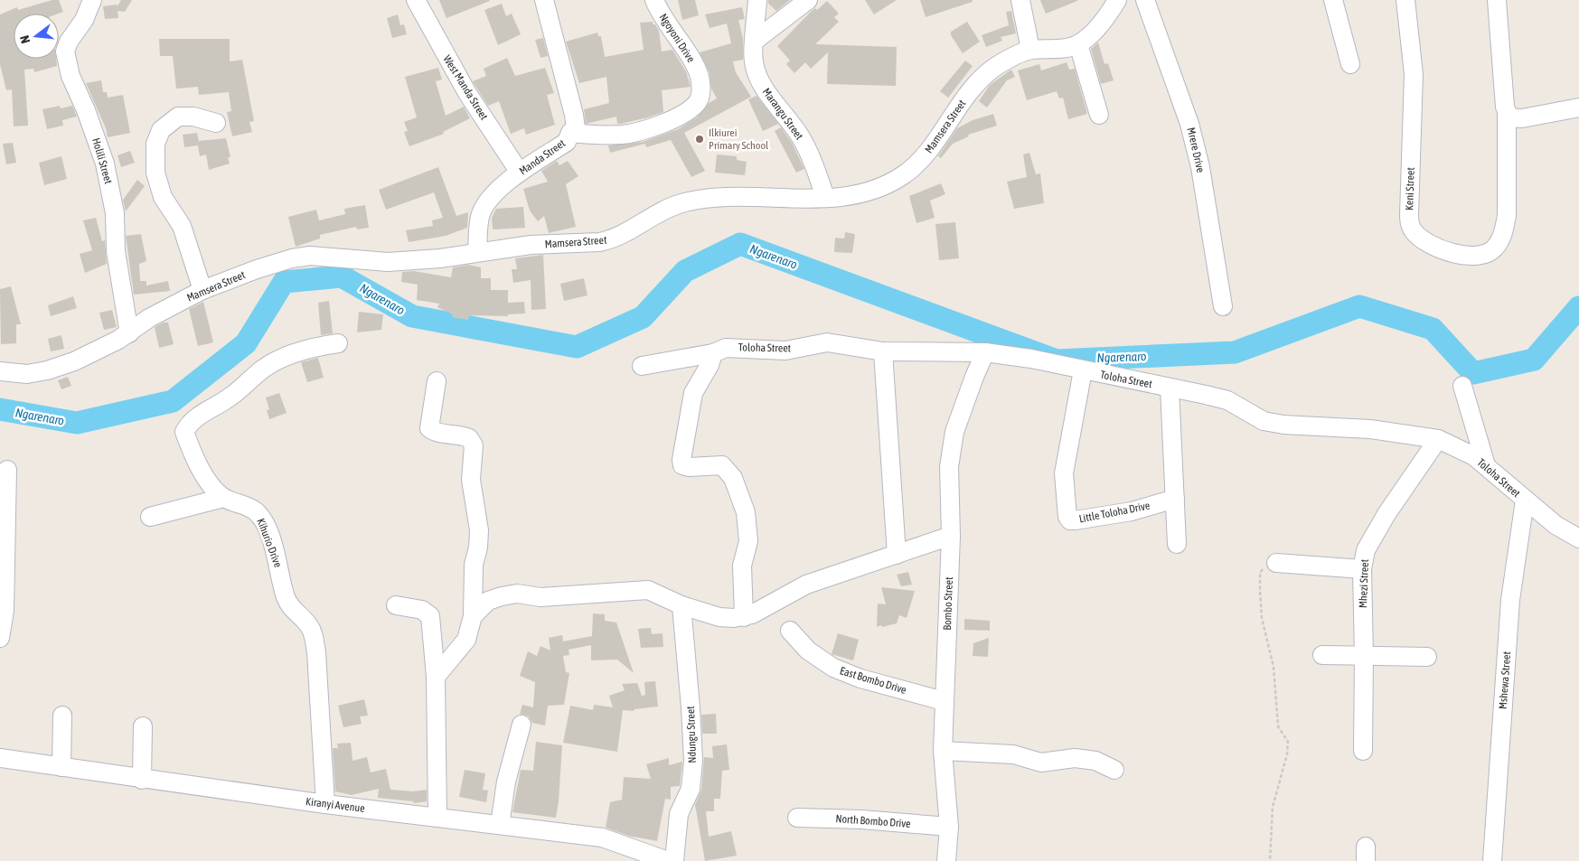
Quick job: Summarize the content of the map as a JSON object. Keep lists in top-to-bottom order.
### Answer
{
  "streets": {
    "street": [
      "Ngoyoni Drive",
      "West Manda Street",
      "Marangu Street",
      "Mamsera Street",
      "Mrere Drive",
      "Manda Street",
      "Holili Street",
      "Keni Street",
      "Toloha Street",
      "Little Toloha Drive",
      "Kihurio Drive",
      "Mhezi Street",
      "Bombo Street",
      "East Bombo Drive",
      "Mshewa Street",
      "Ndungu Street",
      "Kiranyi Avenue",
      "North Bombo Drive"
    ]
  },
  "crossings": [
    ["Ngoyoni Drive", "Manda Street"],
    ["West Manda Street", "Manda Street"],
    ["Marangu Street", "Mamsera Street"],
    ["Mamsera Street", "Manda Street"],
    ["Mamsera Street", "Holili Street"],
    ["Toloha Street", "Little Toloha Drive"],
    ["Toloha Street", "Mhezi Street"],
    ["Toloha Street", "Bombo Street"],
    ["Toloha Street", "Mshewa Street"],
    ["Kihurio Drive", "Kiranyi Avenue"],
    ["Bombo Street", "East Bombo Drive"],
    ["Bombo Street", "North Bombo Drive"]
  ],
  "water": ["Ngarenaro"],
  "places": ["Ilkiurei Primary School"],
  "north": "left"
}
